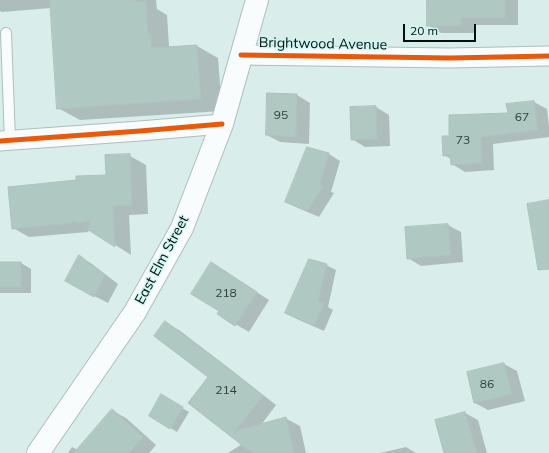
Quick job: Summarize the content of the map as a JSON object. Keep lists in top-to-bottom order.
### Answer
{
  "streets": {
    "main road": ["East Elm Street"],
    "street": ["Brightwood Avenue"]
  },
  "crossings": [
    ["Brightwood Avenue", "East Elm Street"]
  ],
  "house_numbers": [
    "95",
    "67",
    "73",
    "218",
    "86",
    "214"
  ],
  "scale_bar": "20 m"
}
